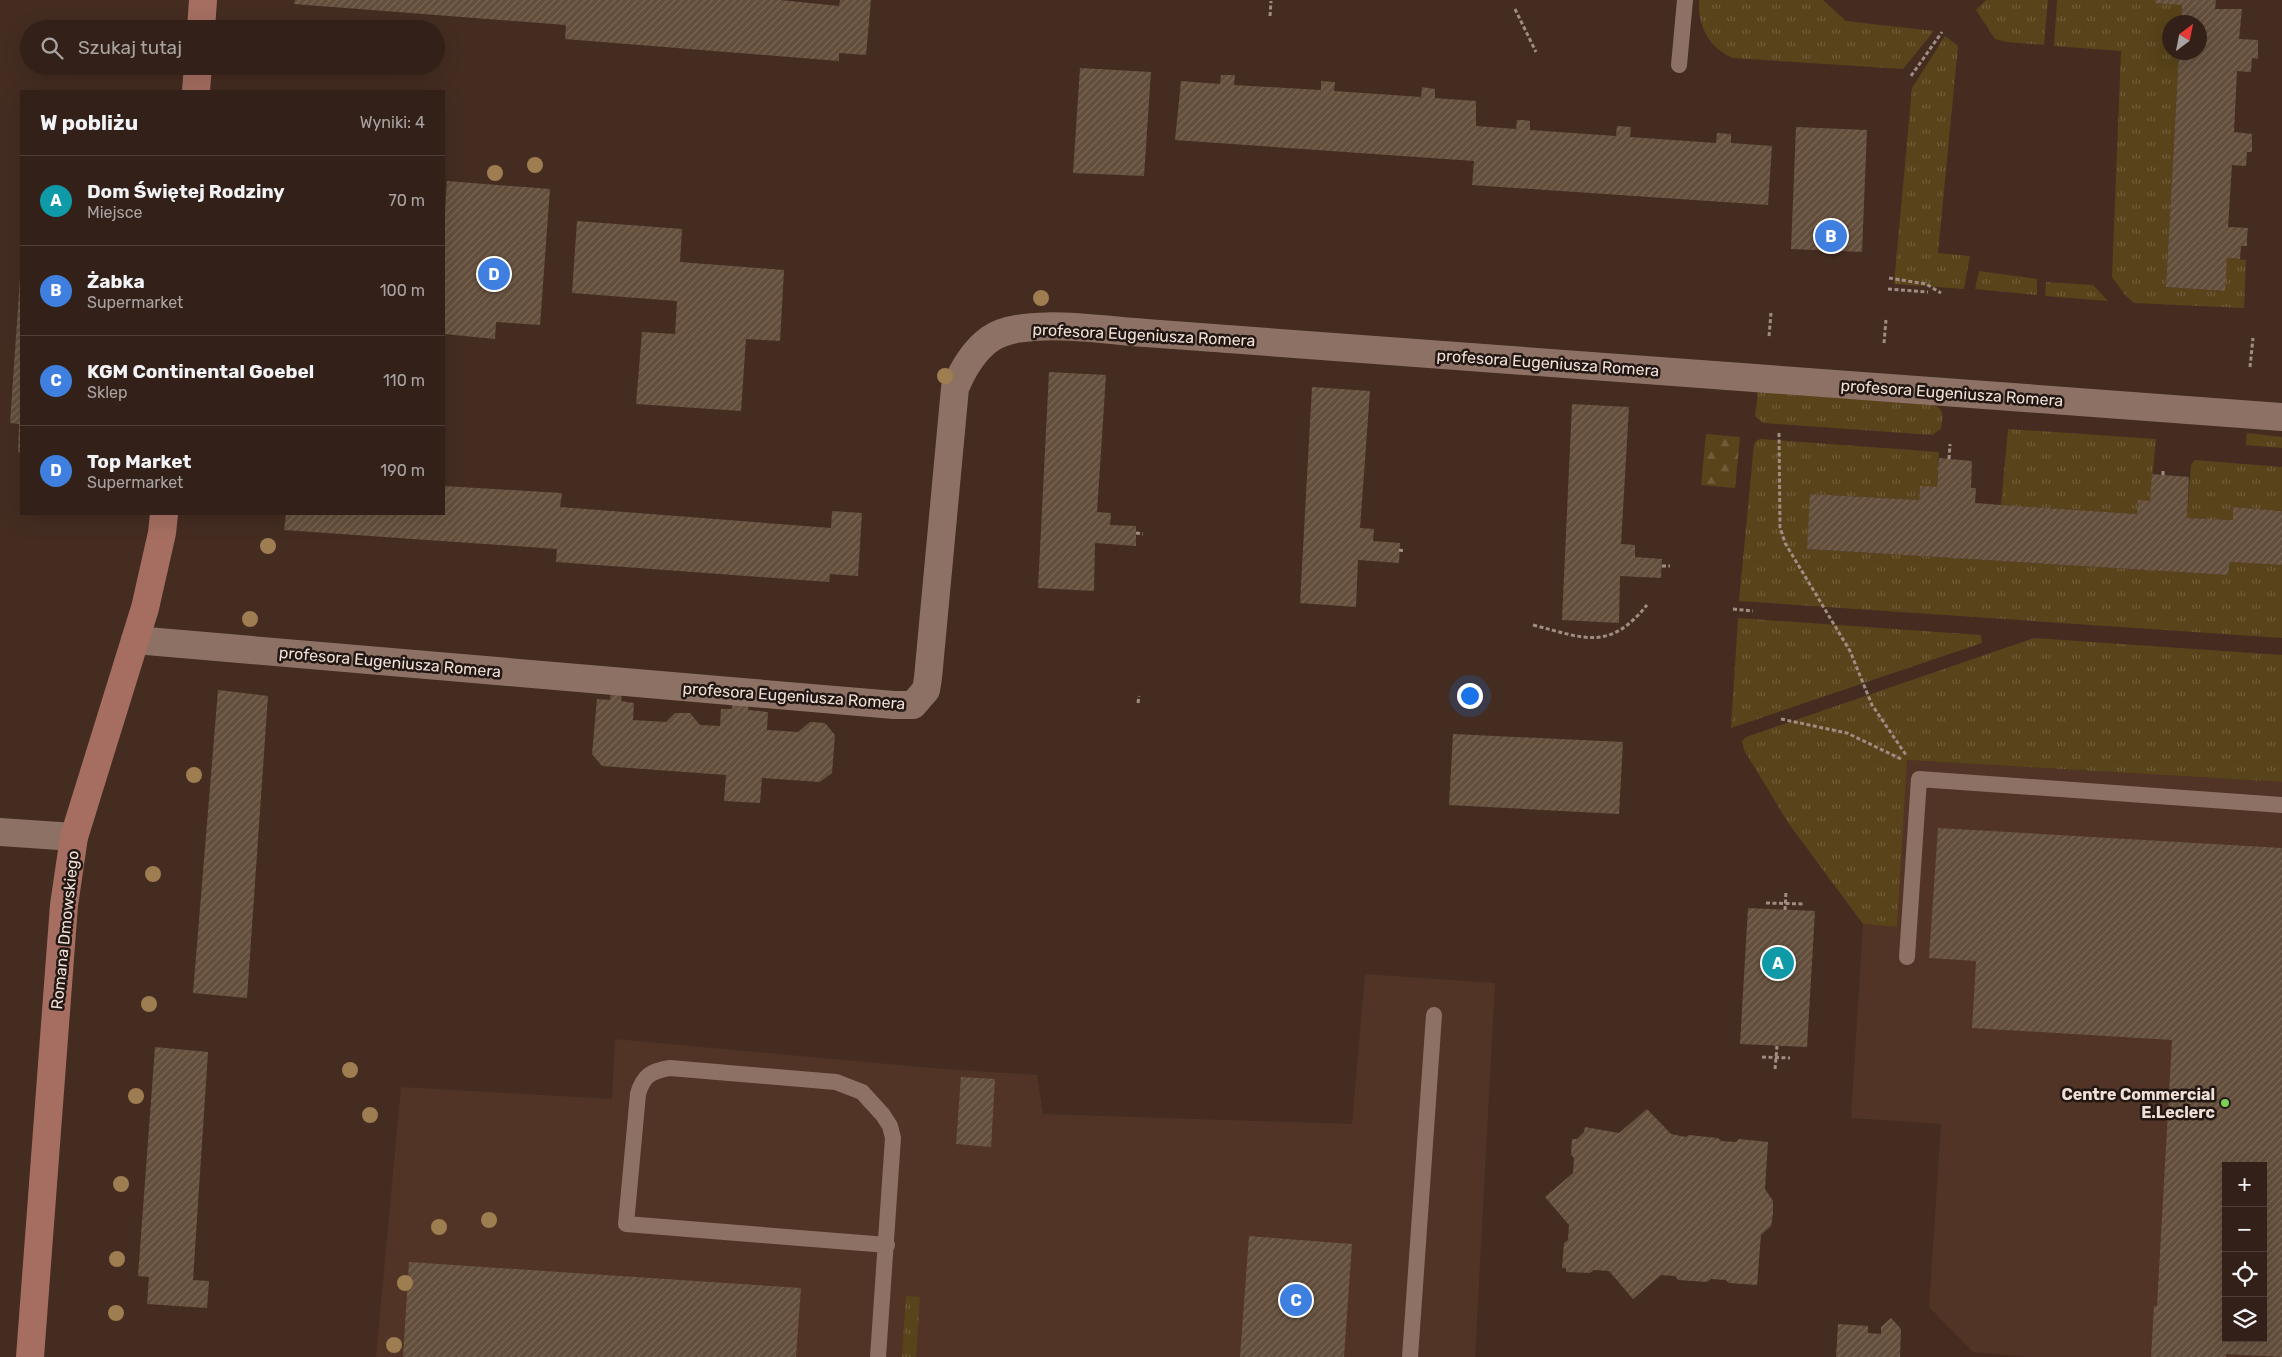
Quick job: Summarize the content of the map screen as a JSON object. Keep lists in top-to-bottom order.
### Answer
{
  "streets": {
    "street": ["profesora Eugeniusza Romera", "Romana Dmowskiego"]
  },
  "crossings": [
    ["profesora Eugeniusza Romera", "Romana Dmowskiego"]
  ],
  "places": ["Centre Commercial E.Leclerc"],
  "north": "top right",
  "page": {
    "search": "Szukaj tutaj",
    "heading": ["W pobliżu", "Wyniki: 4"],
    "list": [
      {
        "mark": "A",
        "name": "Dom Świętej Rodziny",
        "note": "Miejsce",
        "value": "70 m"
      },
      {
        "mark": "B",
        "name": "Żabka",
        "note": "Supermarket",
        "value": "100 m"
      },
      {
        "mark": "C",
        "name": "KGM Continental Goebel",
        "note": "Sklep",
        "value": "110 m"
      },
      {
        "mark": "D",
        "name": "Top Market",
        "note": "Supermarket",
        "value": "190 m"
      }
    ],
    "pins": [
      "B",
      "D",
      "A",
      "C"
    ],
    "map_buttons": ["+", "−"]
  }
}
